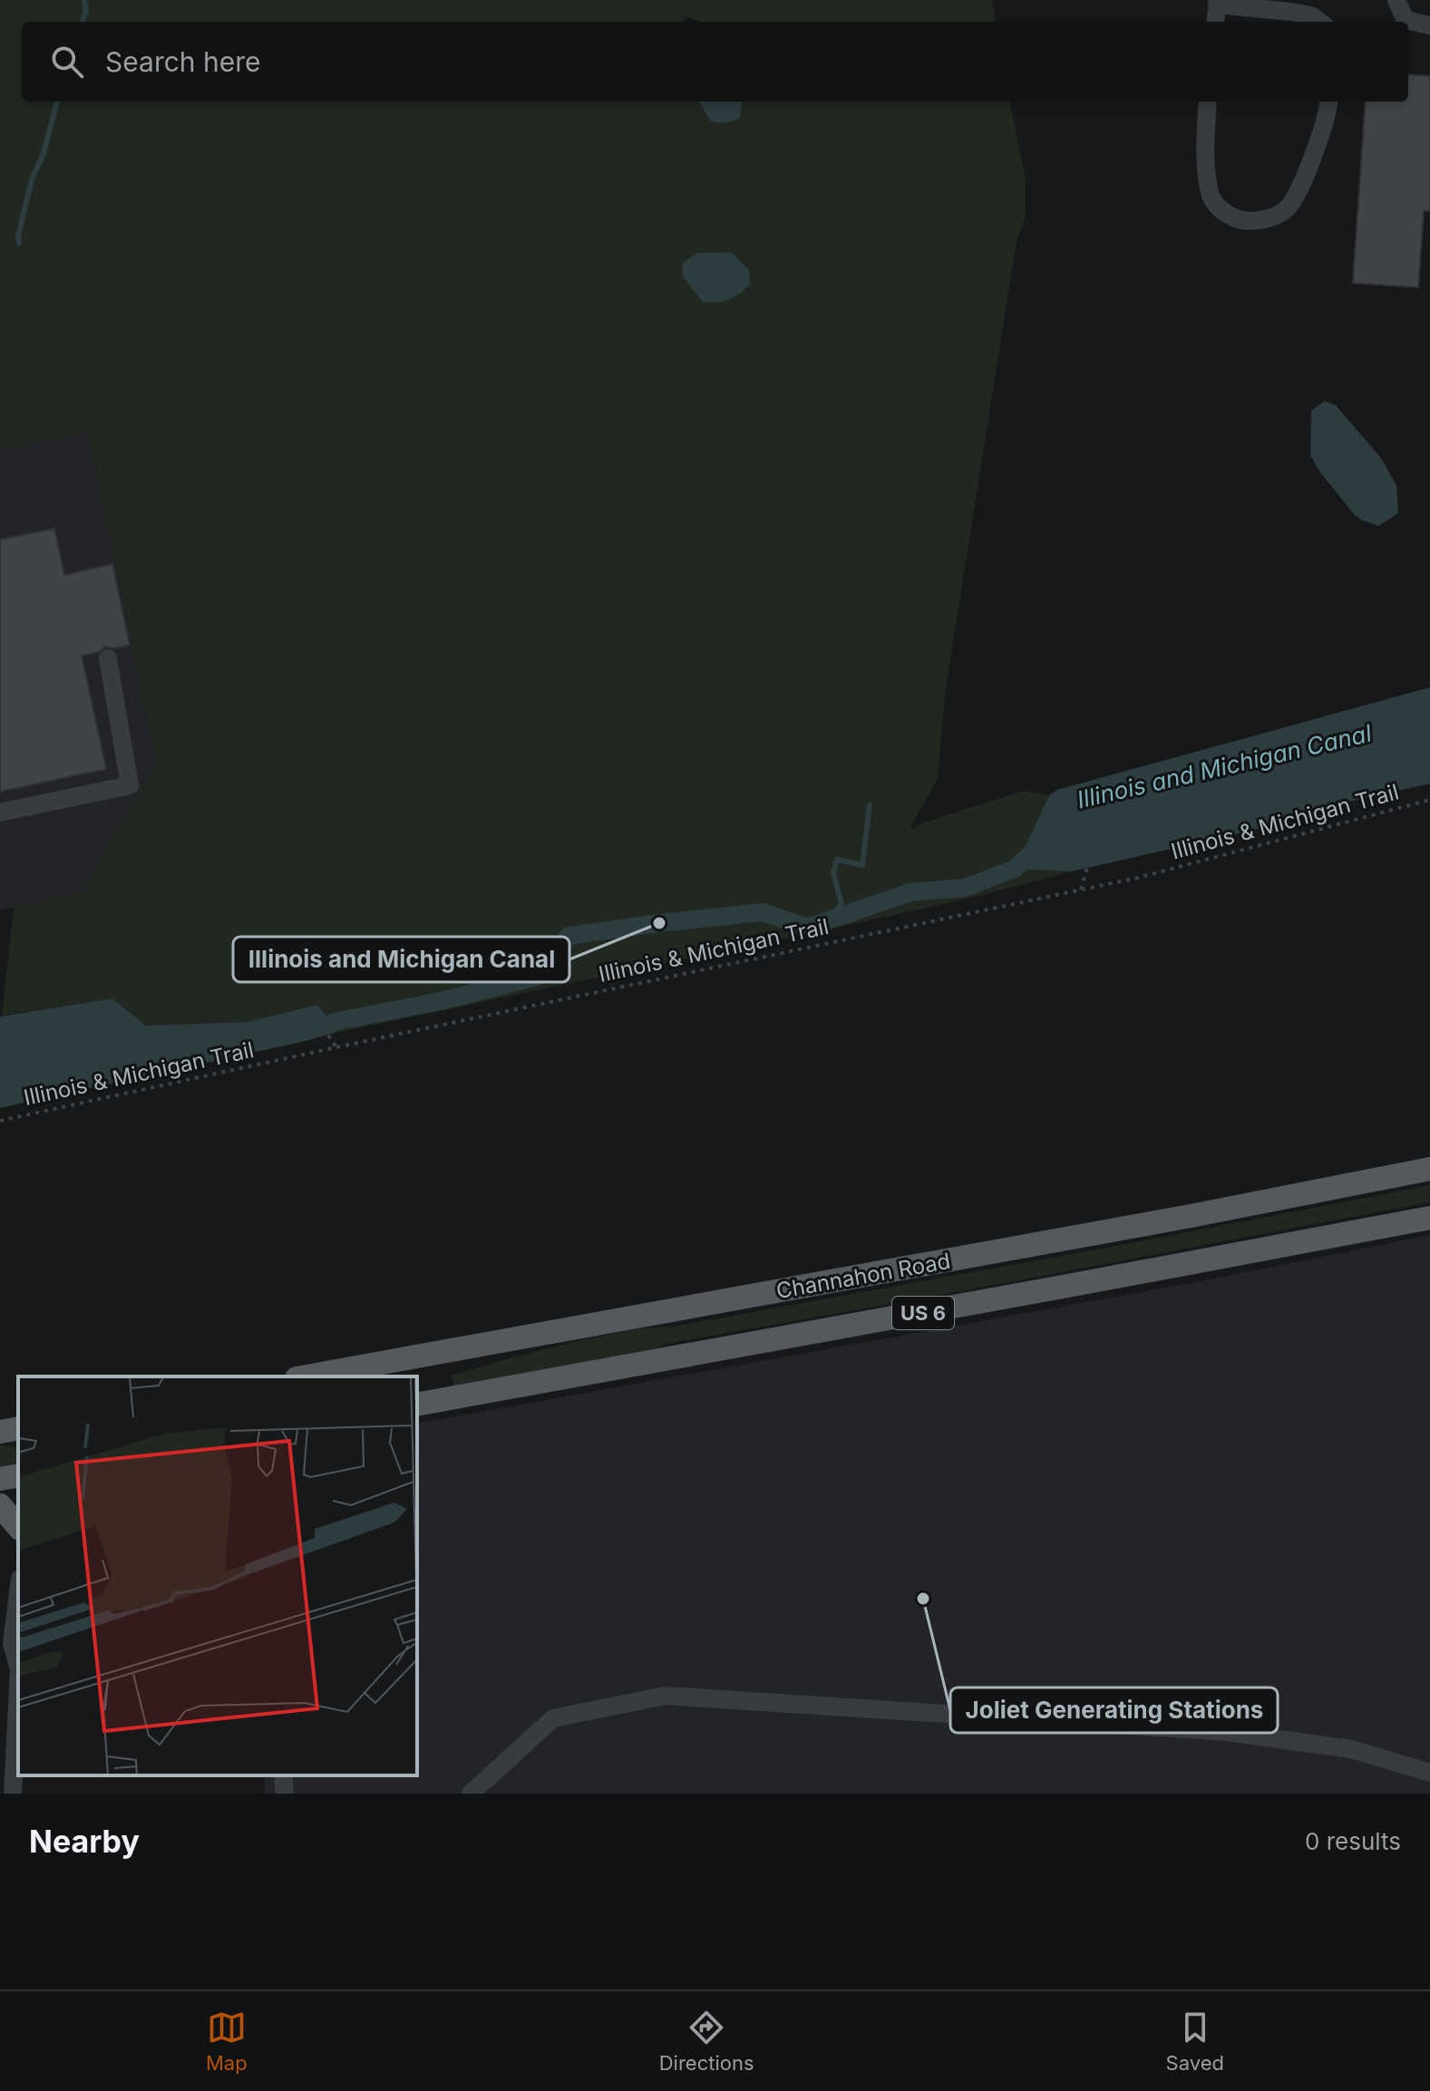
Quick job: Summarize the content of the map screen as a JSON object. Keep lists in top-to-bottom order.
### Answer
{
  "streets": {
    "main road": ["Channahon Road", "US 6"],
    "path": ["Illinois & Michigan Trail"]
  },
  "water": ["Illinois and Michigan Canal"],
  "places": ["Illinois and Michigan Canal", "Joliet Generating Stations"],
  "page": {
    "search": "Search here",
    "heading": ["Nearby", "0 results"],
    "nav": ["Map", "Directions", "Saved"]
  }
}
